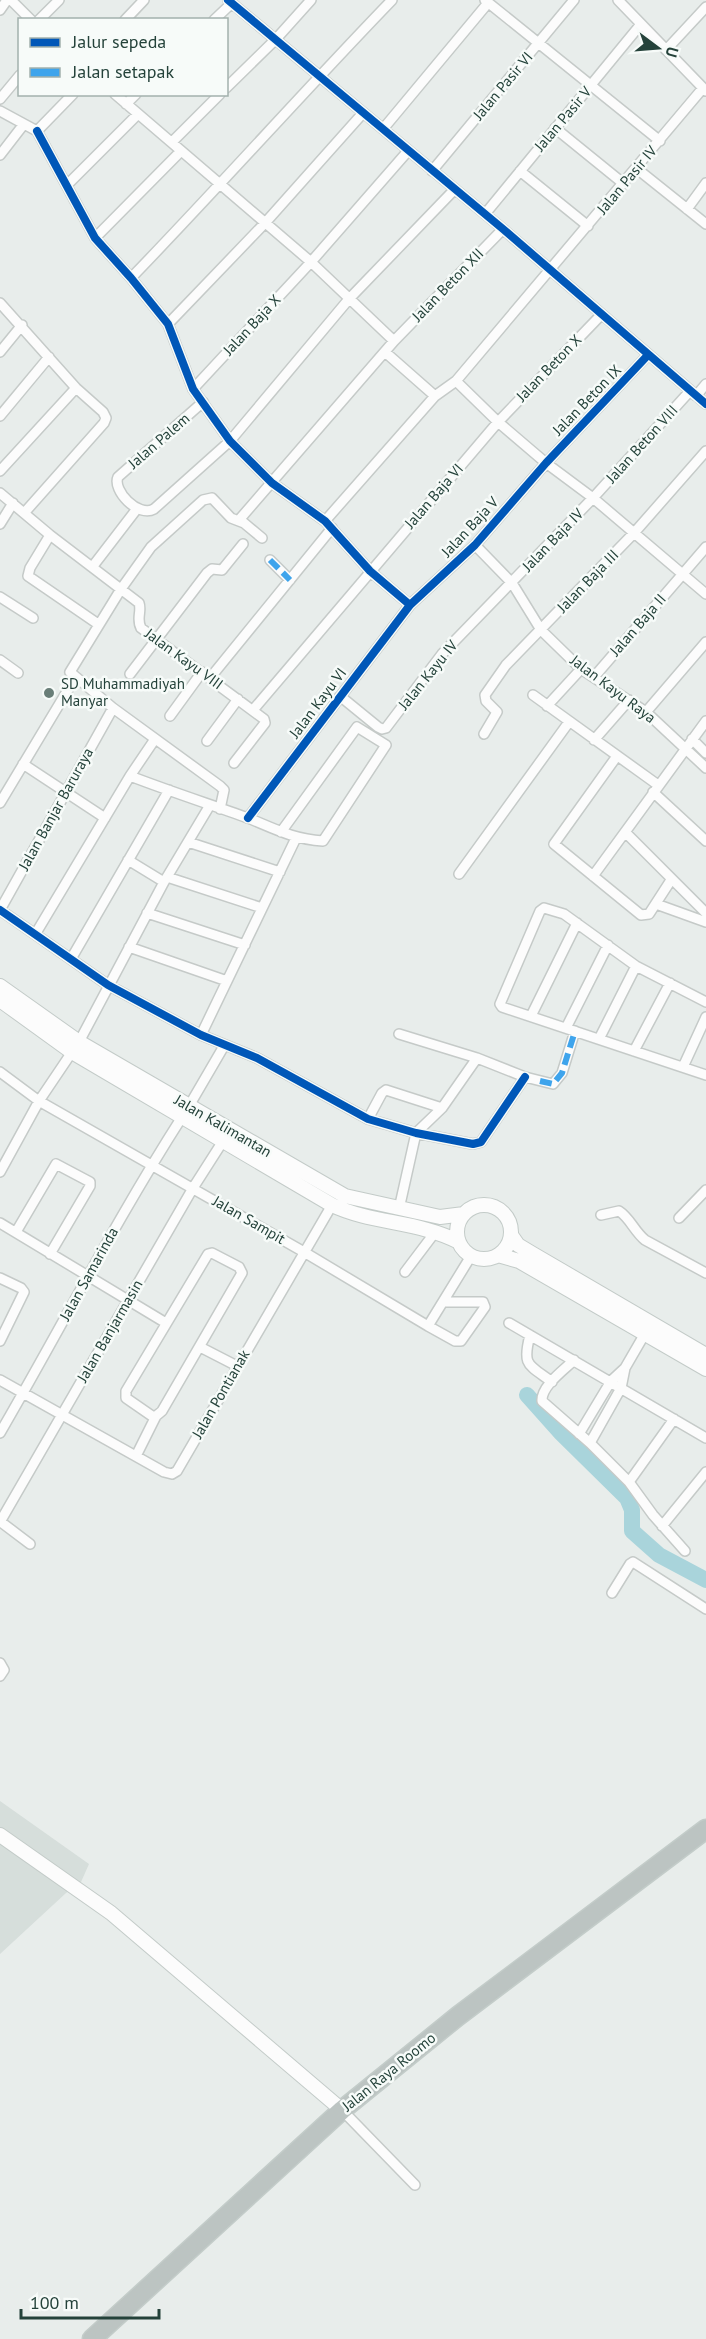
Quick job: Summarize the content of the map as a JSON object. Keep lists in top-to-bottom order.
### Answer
{
  "streets": {
    "highway": ["Jalan Raya Roomo"],
    "main road": ["Jalan Kalimantan"],
    "street": [
      "Jalan Pasir VI",
      "Jalan Pasir V",
      "Jalan Pasir IV",
      "Jalan Beton XII",
      "Jalan Baja X",
      "Jalan Beton X",
      "Jalan Beton IX",
      "Jalan Palem",
      "Jalan Beton VIII",
      "Jalan Baja VI",
      "Jalan Baja V",
      "Jalan Baja IV",
      "Jalan Baja III",
      "Jalan Baja II",
      "Jalan Kayu VIII",
      "Jalan Kayu IV",
      "Jalan Kayu Raya",
      "Jalan Kayu VI",
      "Jalan Banjar Baruraya",
      "Jalan Sampit",
      "Jalan Samarinda",
      "Jalan Banjarmasin",
      "Jalan Pontianak"
    ]
  },
  "crossings": [
    ["Jalan Pasir IV", "Jalan Kayu VIII"],
    ["Jalan Beton X", "Jalan Baja VI"],
    ["Jalan Beton IX", "Jalan Baja V"],
    ["Jalan Beton VIII", "Jalan Baja IV"],
    ["Jalan Baja VI", "Jalan Kayu VIII"],
    ["Jalan Baja V", "Jalan Kayu Raya"],
    ["Jalan Baja V", "Jalan Kayu VI"],
    ["Jalan Baja IV", "Jalan Kayu IV"],
    ["Jalan Baja IV", "Jalan Kayu Raya"],
    ["Jalan Baja III", "Jalan Kayu Raya"],
    ["Jalan Baja II", "Jalan Kayu Raya"],
    ["Jalan Kayu IV", "Jalan Kayu Raya"],
    ["Jalan Kayu IV", "Jalan Kayu VI"],
    ["Jalan Kalimantan", "Jalan Samarinda"],
    ["Jalan Kalimantan", "Jalan Banjarmasin"],
    ["Jalan Kalimantan", "Jalan Pontianak"],
    ["Jalan Sampit", "Jalan Samarinda"],
    ["Jalan Sampit", "Jalan Banjarmasin"],
    ["Jalan Sampit", "Jalan Pontianak"],
    ["Jalan Samarinda", "Jalan Pontianak"],
    ["Jalan Banjarmasin", "Jalan Pontianak"]
  ],
  "places": ["SD Muhammadiyah Manyar"],
  "legend": ["Jalur sepeda", "Jalan setapak"],
  "scale_bar": "100 m",
  "north": "right"
}
